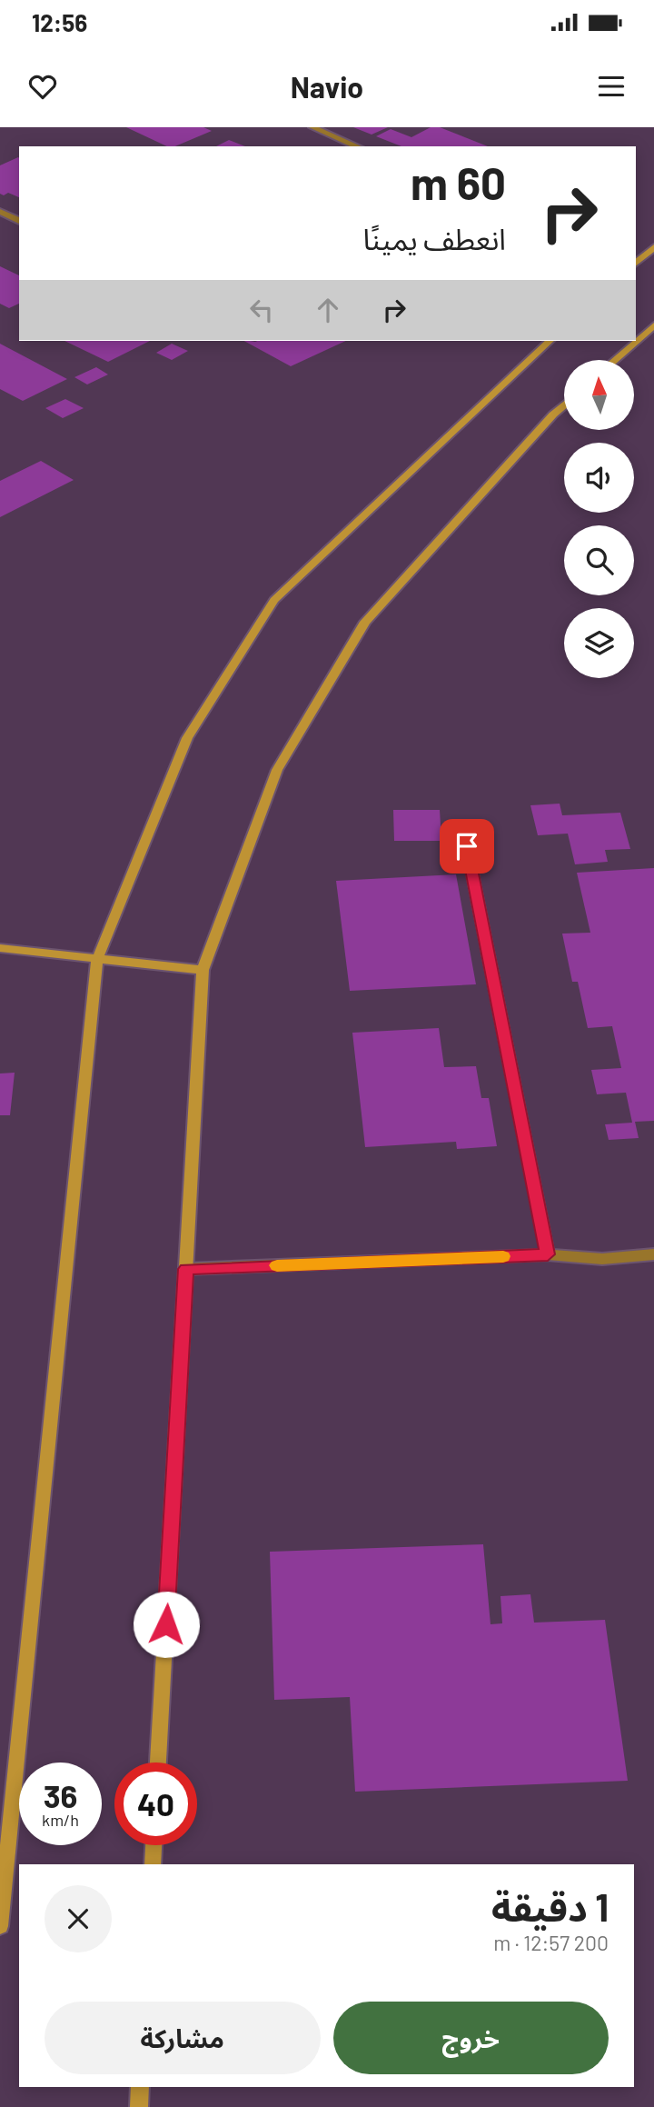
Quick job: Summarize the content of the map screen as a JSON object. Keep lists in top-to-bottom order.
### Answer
{
  "north": "top",
  "page": {
    "status": "12:56",
    "header": "Navio",
    "turn": ["60 m", "انعطف يمينًا"],
    "speed": "36 km/h",
    "limit": "40",
    "heading": ["1 دقيقة", "200 m · 12:57"],
    "buttons": ["خروج", "مشاركة"]
  }
}
